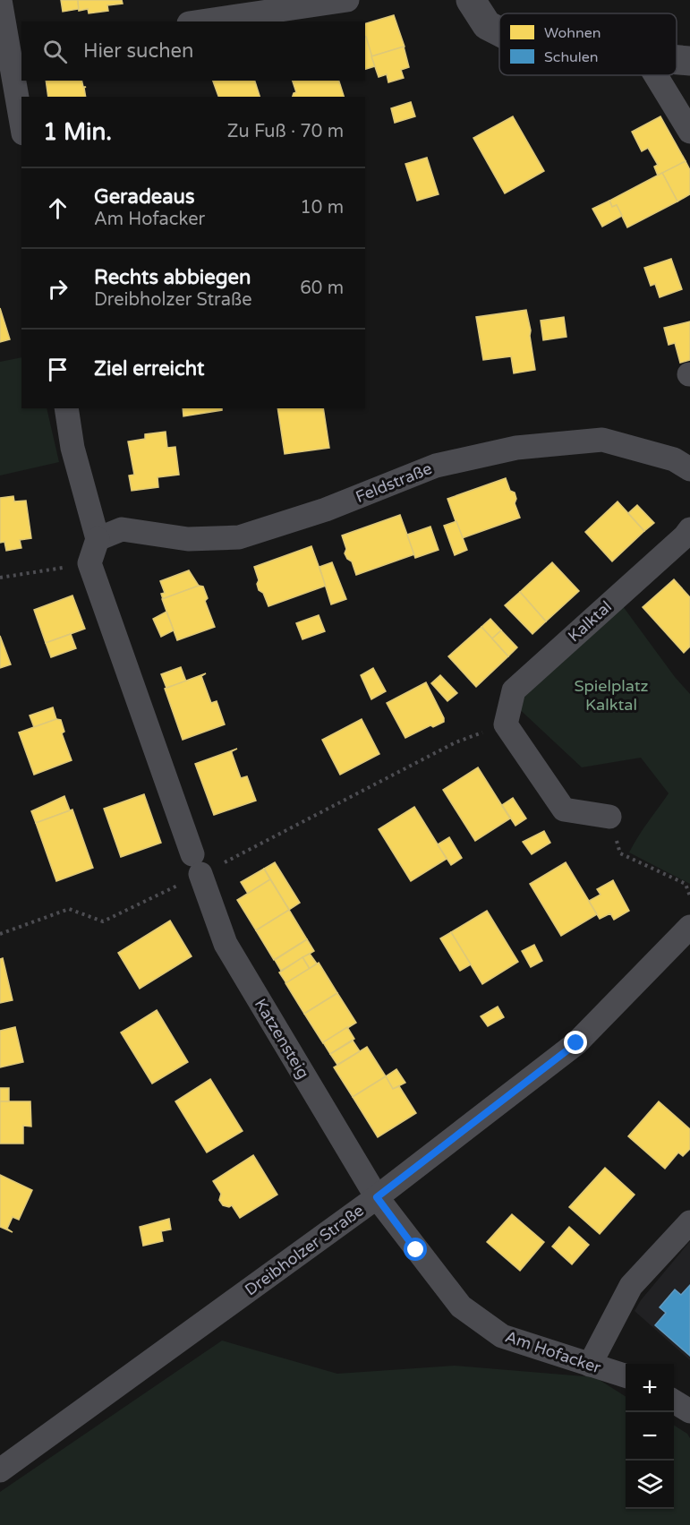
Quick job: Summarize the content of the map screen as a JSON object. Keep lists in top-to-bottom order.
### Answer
{
  "streets": {
    "street": [
      "Feldstraße",
      "Kalktal",
      "Katzensteig",
      "Dreibholzer Straße",
      "Am Hofacker"
    ]
  },
  "crossings": [
    ["Katzensteig", "Dreibholzer Straße"],
    ["Katzensteig", "Am Hofacker"],
    ["Dreibholzer Straße", "Am Hofacker"]
  ],
  "parks": ["Spielplatz Kalktal"],
  "legend": ["Wohnen", "Schulen"],
  "page": {
    "search": "Hier suchen",
    "heading": ["1 Min.", "Zu Fuß · 70 m"],
    "list": [
      ["Geradeaus", "Am Hofacker", "10 m"],
      ["Rechts abbiegen", "Dreibholzer Straße", "60 m"],
      "Ziel erreicht"
    ],
    "map_buttons": ["+", "−"]
  }
}
